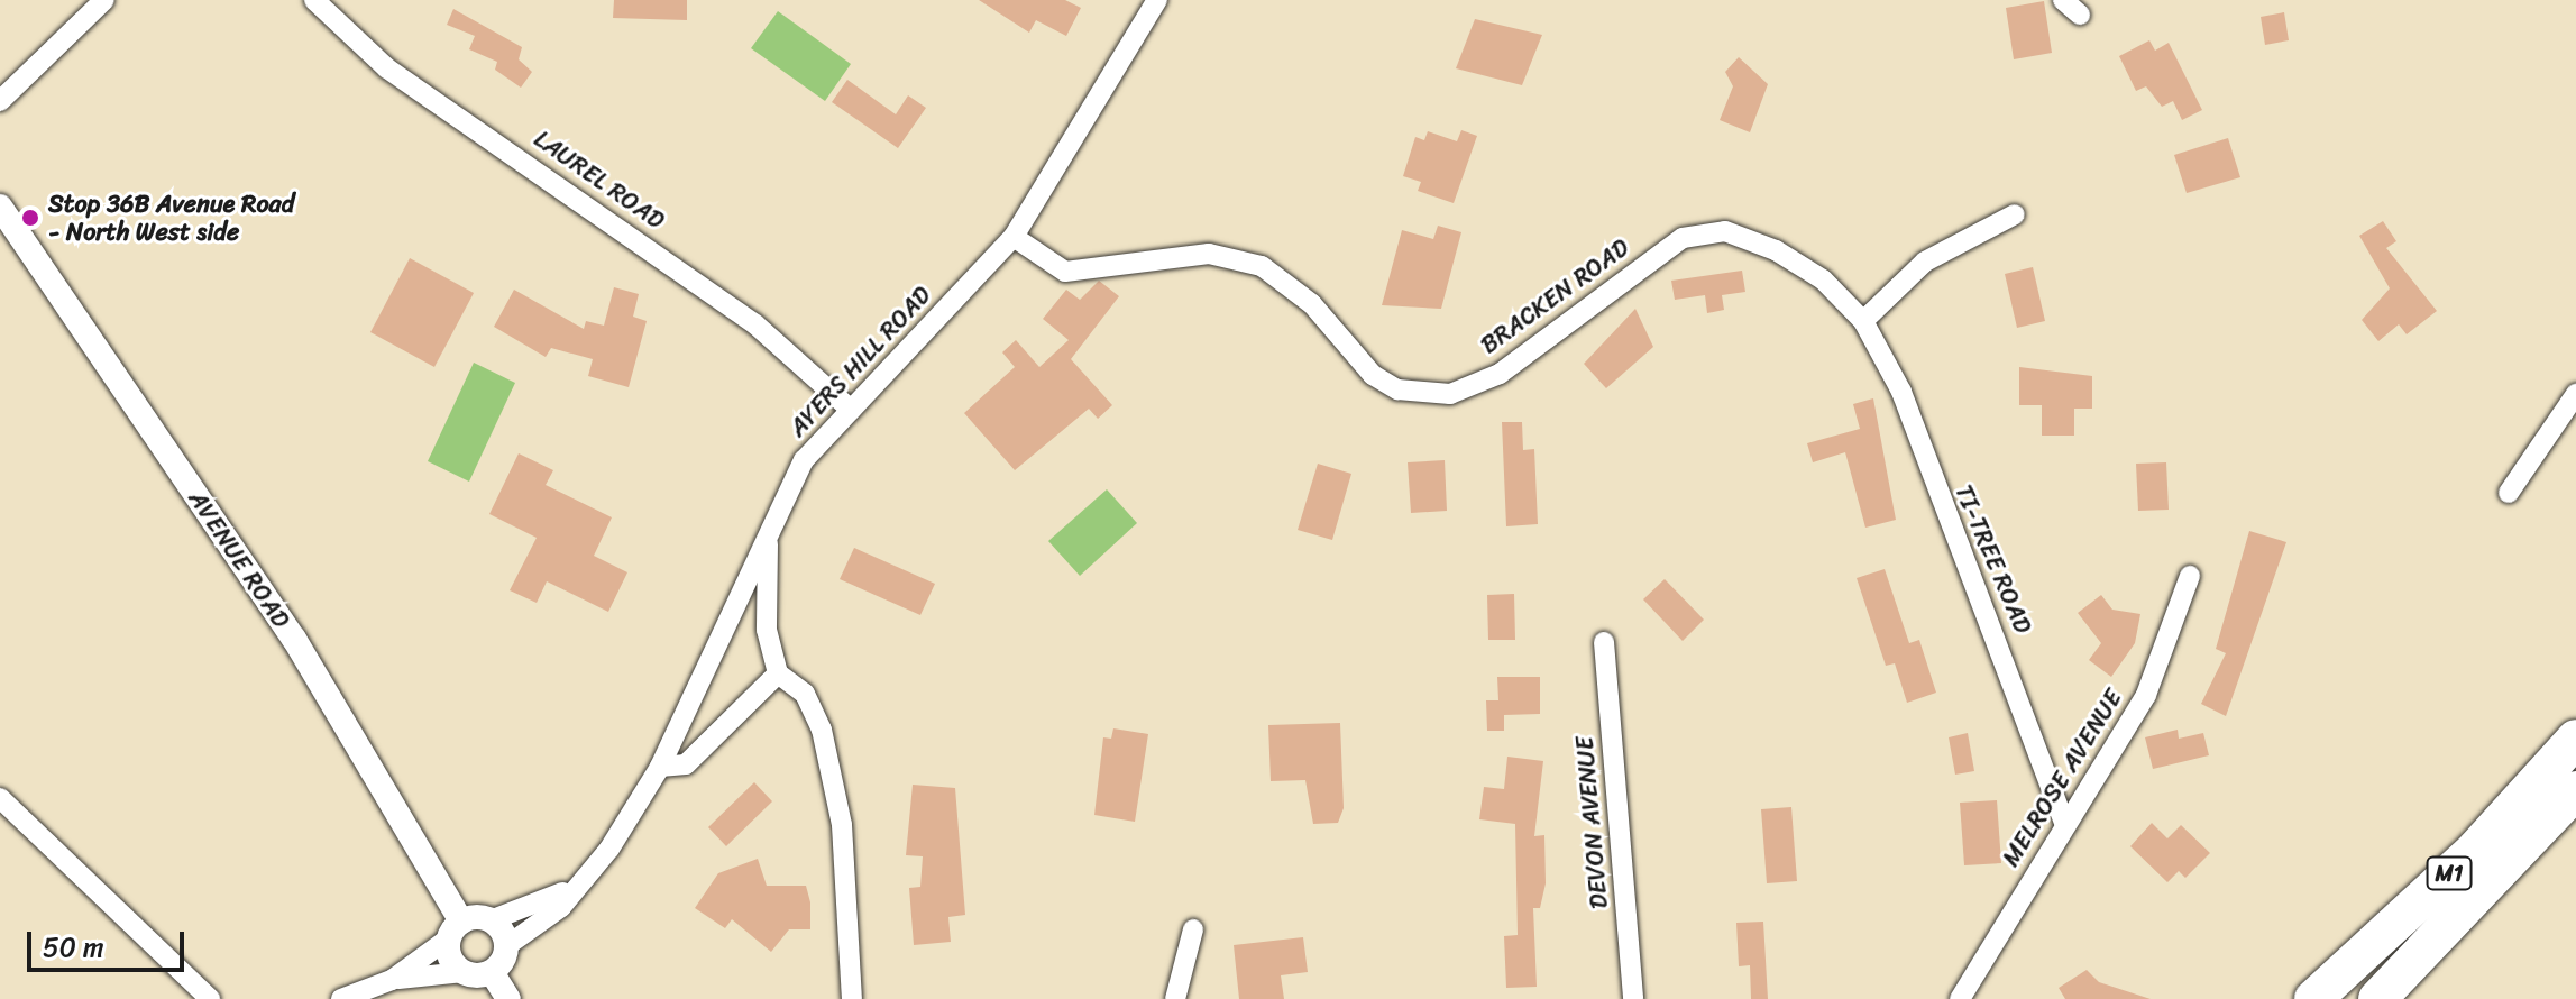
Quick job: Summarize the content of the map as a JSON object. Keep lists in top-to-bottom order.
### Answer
{
  "streets": {
    "highway": ["M1"],
    "street": [
      "LAUREL ROAD",
      "BRACKEN ROAD",
      "AYERS HILL ROAD",
      "AVENUE ROAD",
      "TI-TREE ROAD",
      "MELROSE AVENUE",
      "DEVON AVENUE"
    ]
  },
  "crossings": [
    ["LAUREL ROAD", "AYERS HILL ROAD"],
    ["BRACKEN ROAD", "AYERS HILL ROAD"],
    ["BRACKEN ROAD", "TI-TREE ROAD"],
    ["AYERS HILL ROAD", "AVENUE ROAD"],
    ["TI-TREE ROAD", "MELROSE AVENUE"]
  ],
  "places": ["Stop 36B Avenue Road - North West side"],
  "scale_bar": "50 m"
}
